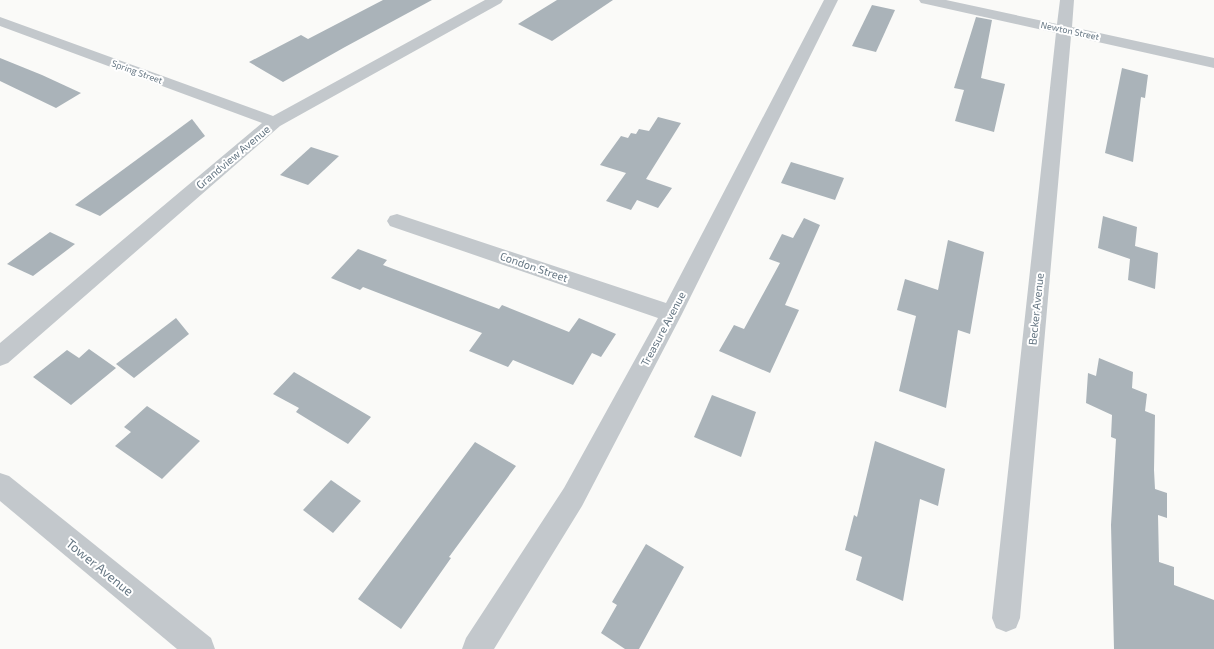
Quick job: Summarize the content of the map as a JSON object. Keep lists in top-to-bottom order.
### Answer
{
  "streets": {
    "street": [
      "Newton Street",
      "Spring Street",
      "Grandview Avenue",
      "Condon Street",
      "Becker Avenue",
      "Treasure Avenue",
      "Tower Avenue"
    ]
  },
  "crossings": [
    ["Newton Street", "Becker Avenue"],
    ["Spring Street", "Grandview Avenue"],
    ["Condon Street", "Treasure Avenue"]
  ]
}
